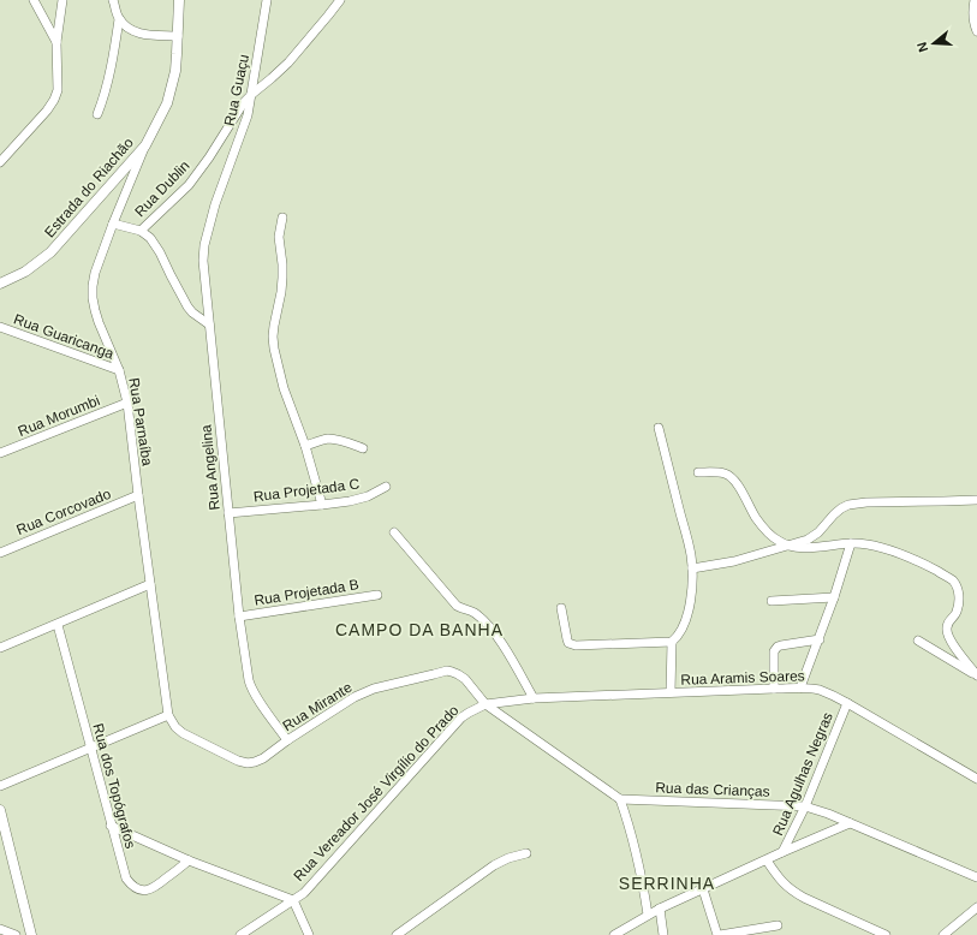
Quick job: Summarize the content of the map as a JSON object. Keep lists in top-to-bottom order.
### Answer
{
  "streets": {
    "street": [
      "Rua Guaçu",
      "Estrada do Riachão",
      "Rua Dublin",
      "Rua Guaricanga",
      "Rua Morumbi",
      "Rua Parnaíba",
      "Rua Angelina",
      "Rua Projetada C",
      "Rua Corcovado",
      "Rua Projetada B",
      "Rua Aramis Soares",
      "Rua Mirante",
      "Rua Agulhas Negras",
      "Rua dos Topógrafos",
      "Rua das Crianças",
      "Rua Vereador José Virgílio do Prado"
    ]
  },
  "crossings": [
    ["Rua Guaçu", "Rua Dublin"],
    ["Rua Guaçu", "Rua Angelina"],
    ["Estrada do Riachão", "Rua Parnaíba"],
    ["Rua Guaricanga", "Rua Parnaíba"],
    ["Rua Morumbi", "Rua Parnaíba"],
    ["Rua Parnaíba", "Rua Corcovado"],
    ["Rua Parnaíba", "Rua Mirante"],
    ["Rua Angelina", "Rua Projetada C"],
    ["Rua Angelina", "Rua Projetada B"],
    ["Rua Angelina", "Rua Mirante"],
    ["Rua Aramis Soares", "Rua Mirante"],
    ["Rua Aramis Soares", "Rua Agulhas Negras"],
    ["Rua Aramis Soares", "Rua Vereador José Virgílio do Prado"],
    ["Rua Mirante", "Rua das Crianças"],
    ["Rua Mirante", "Rua Vereador José Virgílio do Prado"],
    ["Rua Agulhas Negras", "Rua das Crianças"]
  ],
  "districts": ["CAMPO DA BANHA", "SERRINHA"],
  "north": "left"
}
